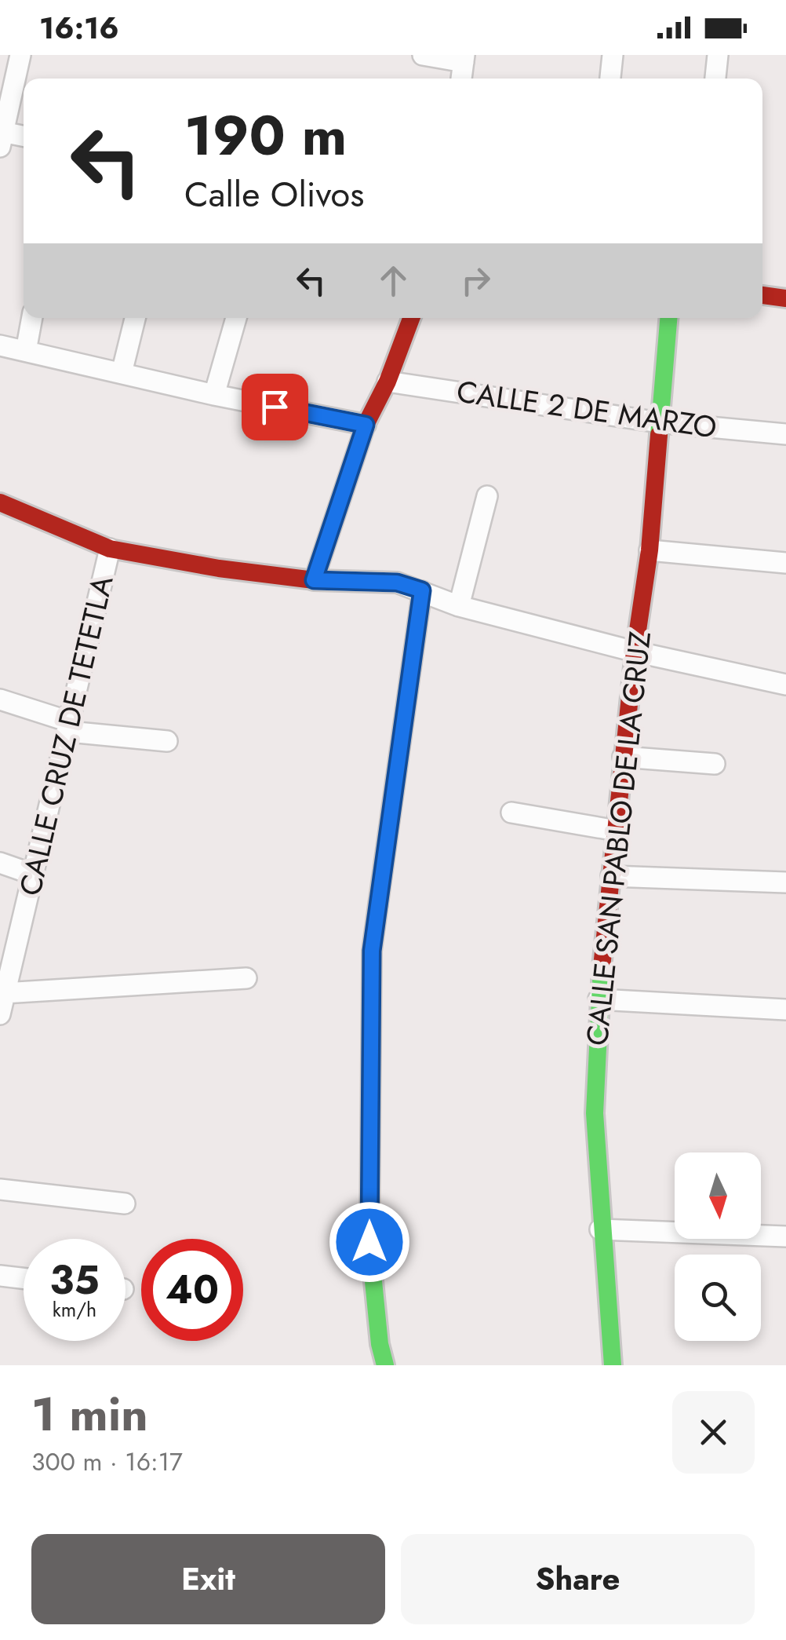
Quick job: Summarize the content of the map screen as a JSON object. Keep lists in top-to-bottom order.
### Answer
{
  "streets": {
    "street": ["CALLE 2 DE MARZO", "CALLE CRUZ DE TETETLA", "CALLE SAN PABLO DE LA CRUZ"]
  },
  "crossings": [
    ["CALLE 2 DE MARZO", "CALLE SAN PABLO DE LA CRUZ"]
  ],
  "north": "bottom",
  "page": {
    "status": "16:16",
    "turn": ["190 m", "Calle Olivos"],
    "speed": "35 km/h",
    "limit": "40",
    "heading": ["1 min", "300 m · 16:17"],
    "buttons": ["Exit", "Share"]
  }
}
